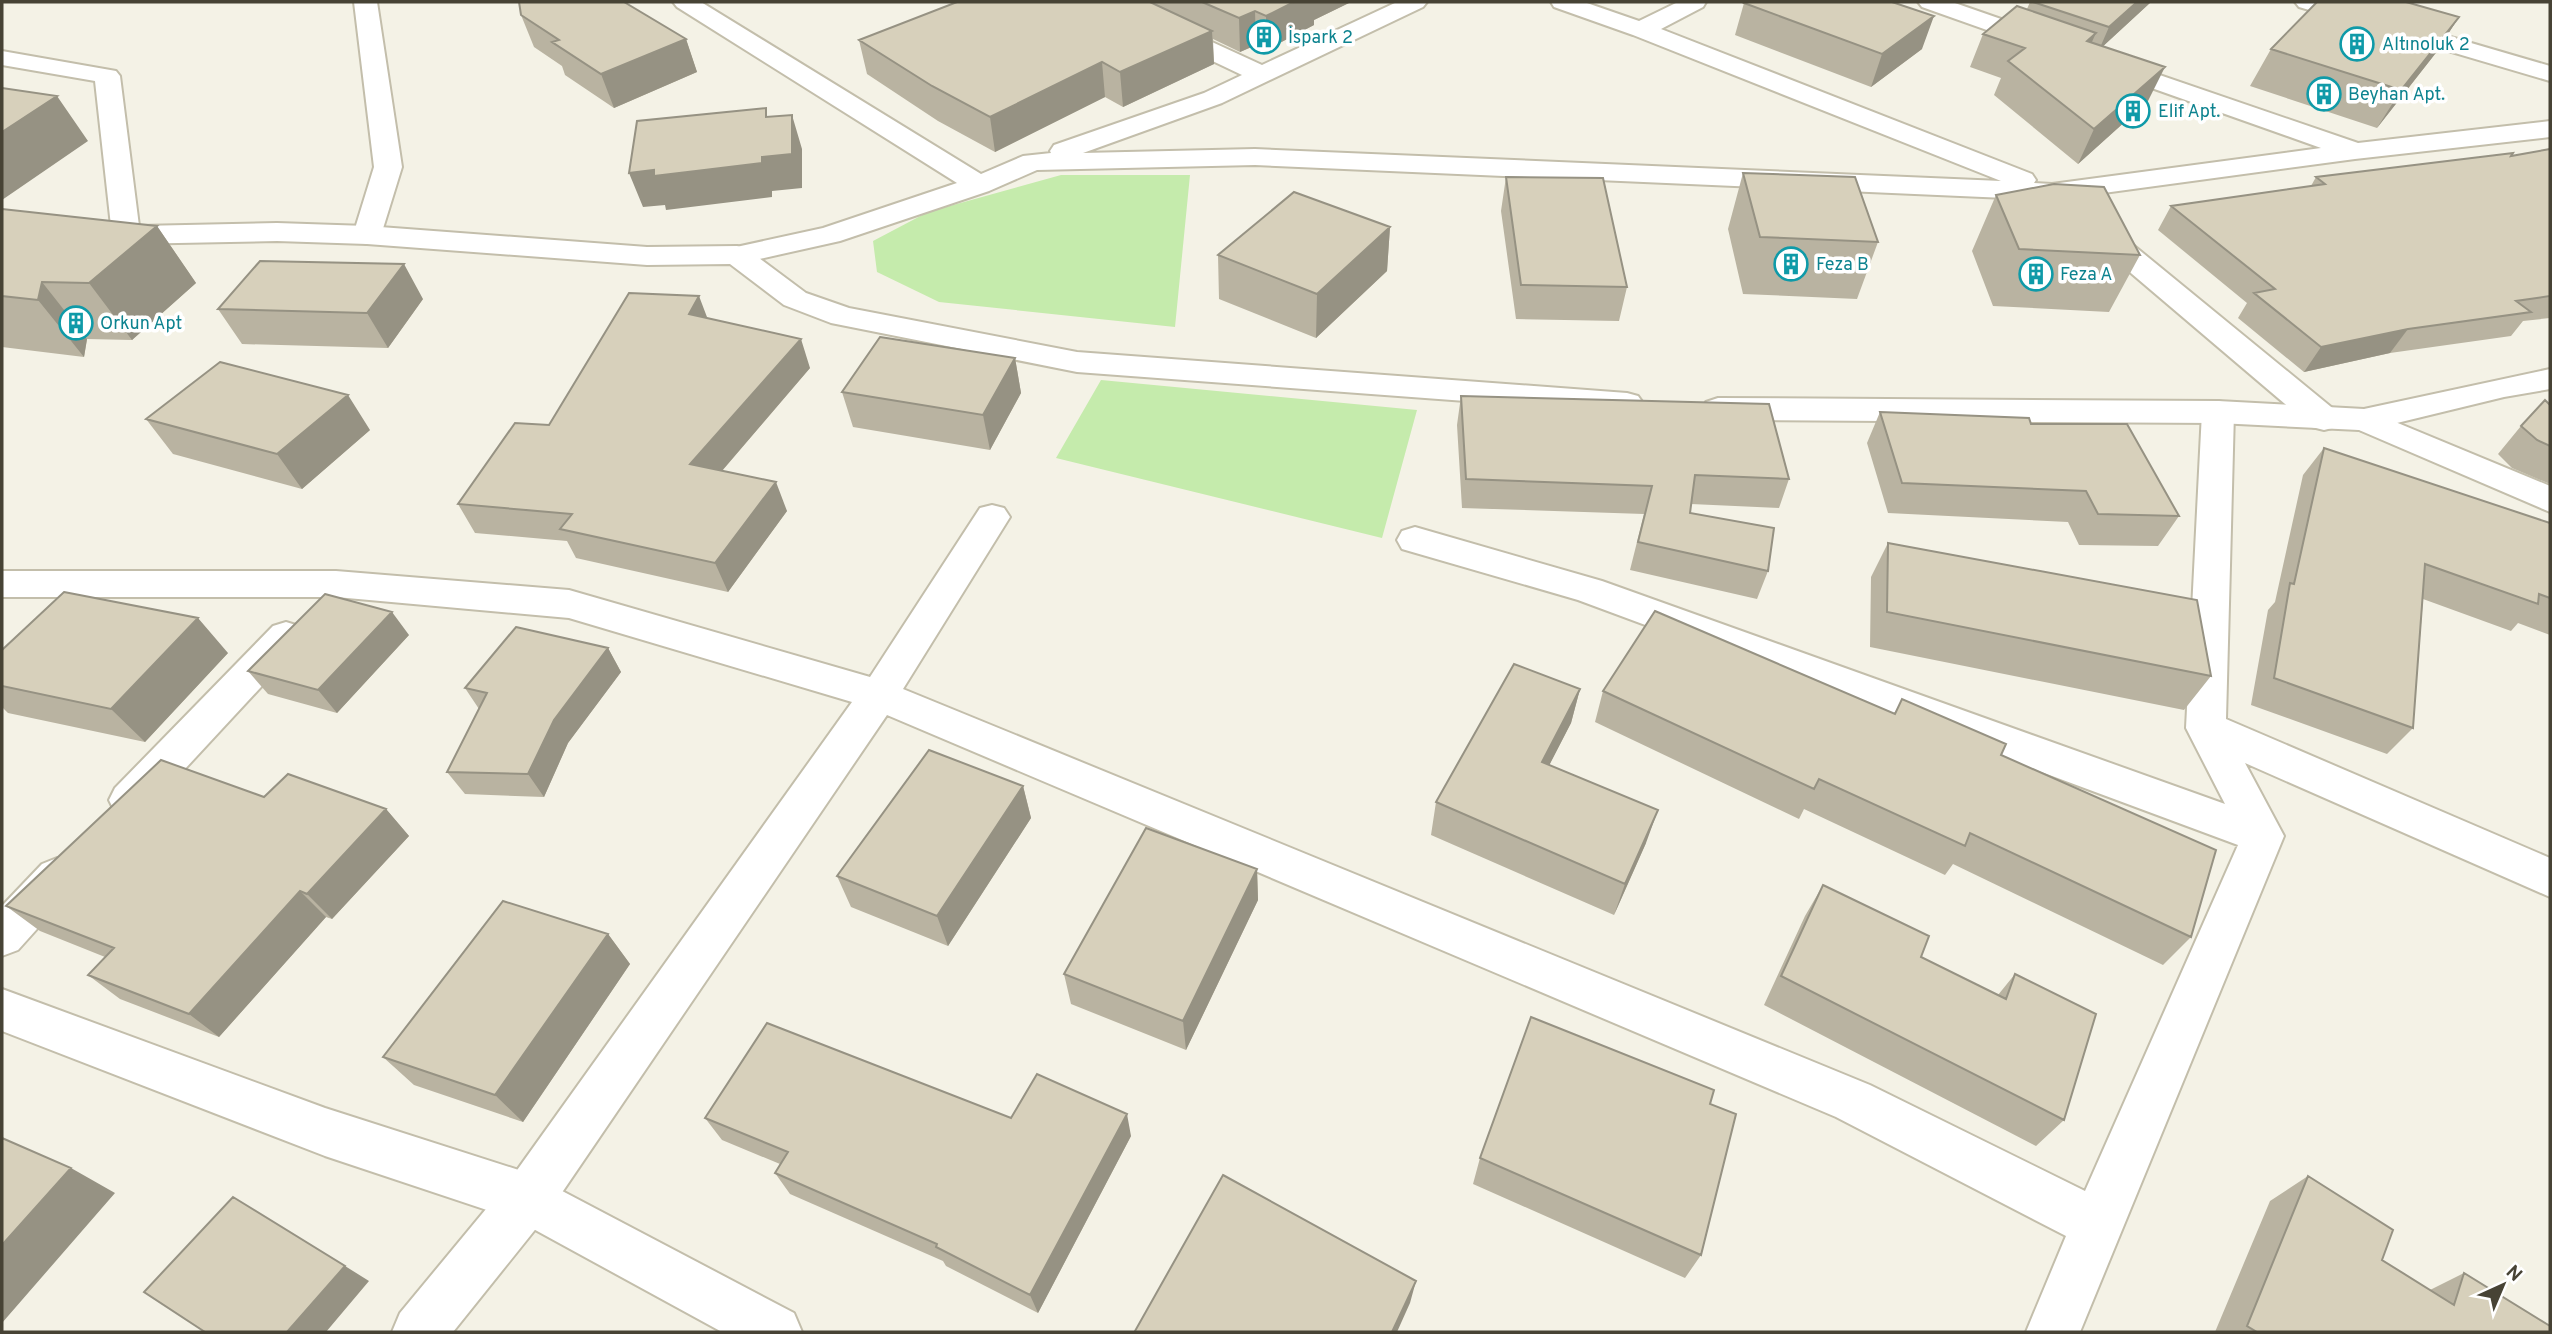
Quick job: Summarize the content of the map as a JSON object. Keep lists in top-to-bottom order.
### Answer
{
  "places": {
    "building": [
      "İspark 2",
      "Altınoluk 2",
      "Beyhan Apt.",
      "Elif Apt.",
      "Feza B",
      "Feza A",
      "Orkun Apt"
    ]
  },
  "north": "top right"
}
